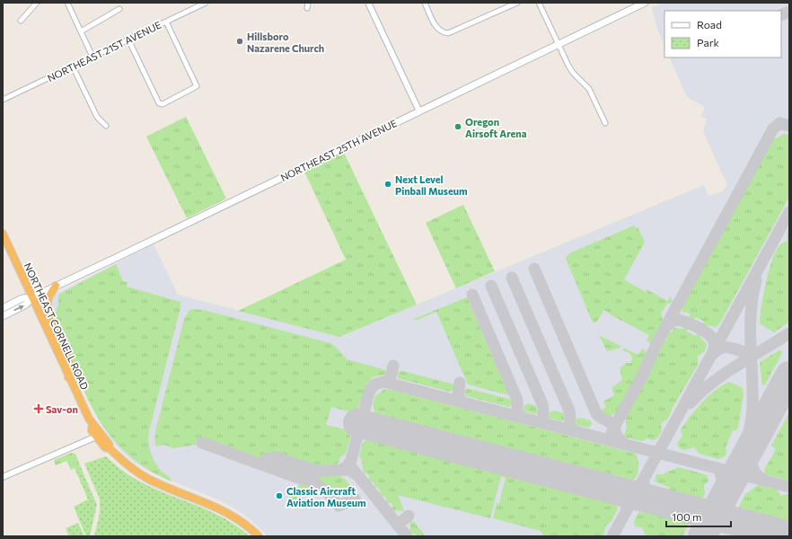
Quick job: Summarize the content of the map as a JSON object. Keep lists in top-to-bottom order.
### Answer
{
  "streets": {
    "highway": ["NORTHEAST CORNELL ROAD"],
    "main road": ["NORTHEAST 25TH AVENUE"],
    "street": ["NORTHEAST 21ST AVENUE"]
  },
  "crossings": [
    ["NORTHEAST 25TH AVENUE", "NORTHEAST CORNELL ROAD"]
  ],
  "places": {
    "other": [
      "Hillsboro Nazarene Church",
      "Oregon Airsoft Arena",
      "Next Level Pinball Museum",
      "Classic Aircraft Aviation Museum"
    ],
    "health": ["Sav-on"]
  },
  "legend": ["Road", "Park"],
  "scale_bar": "100 m"
}
